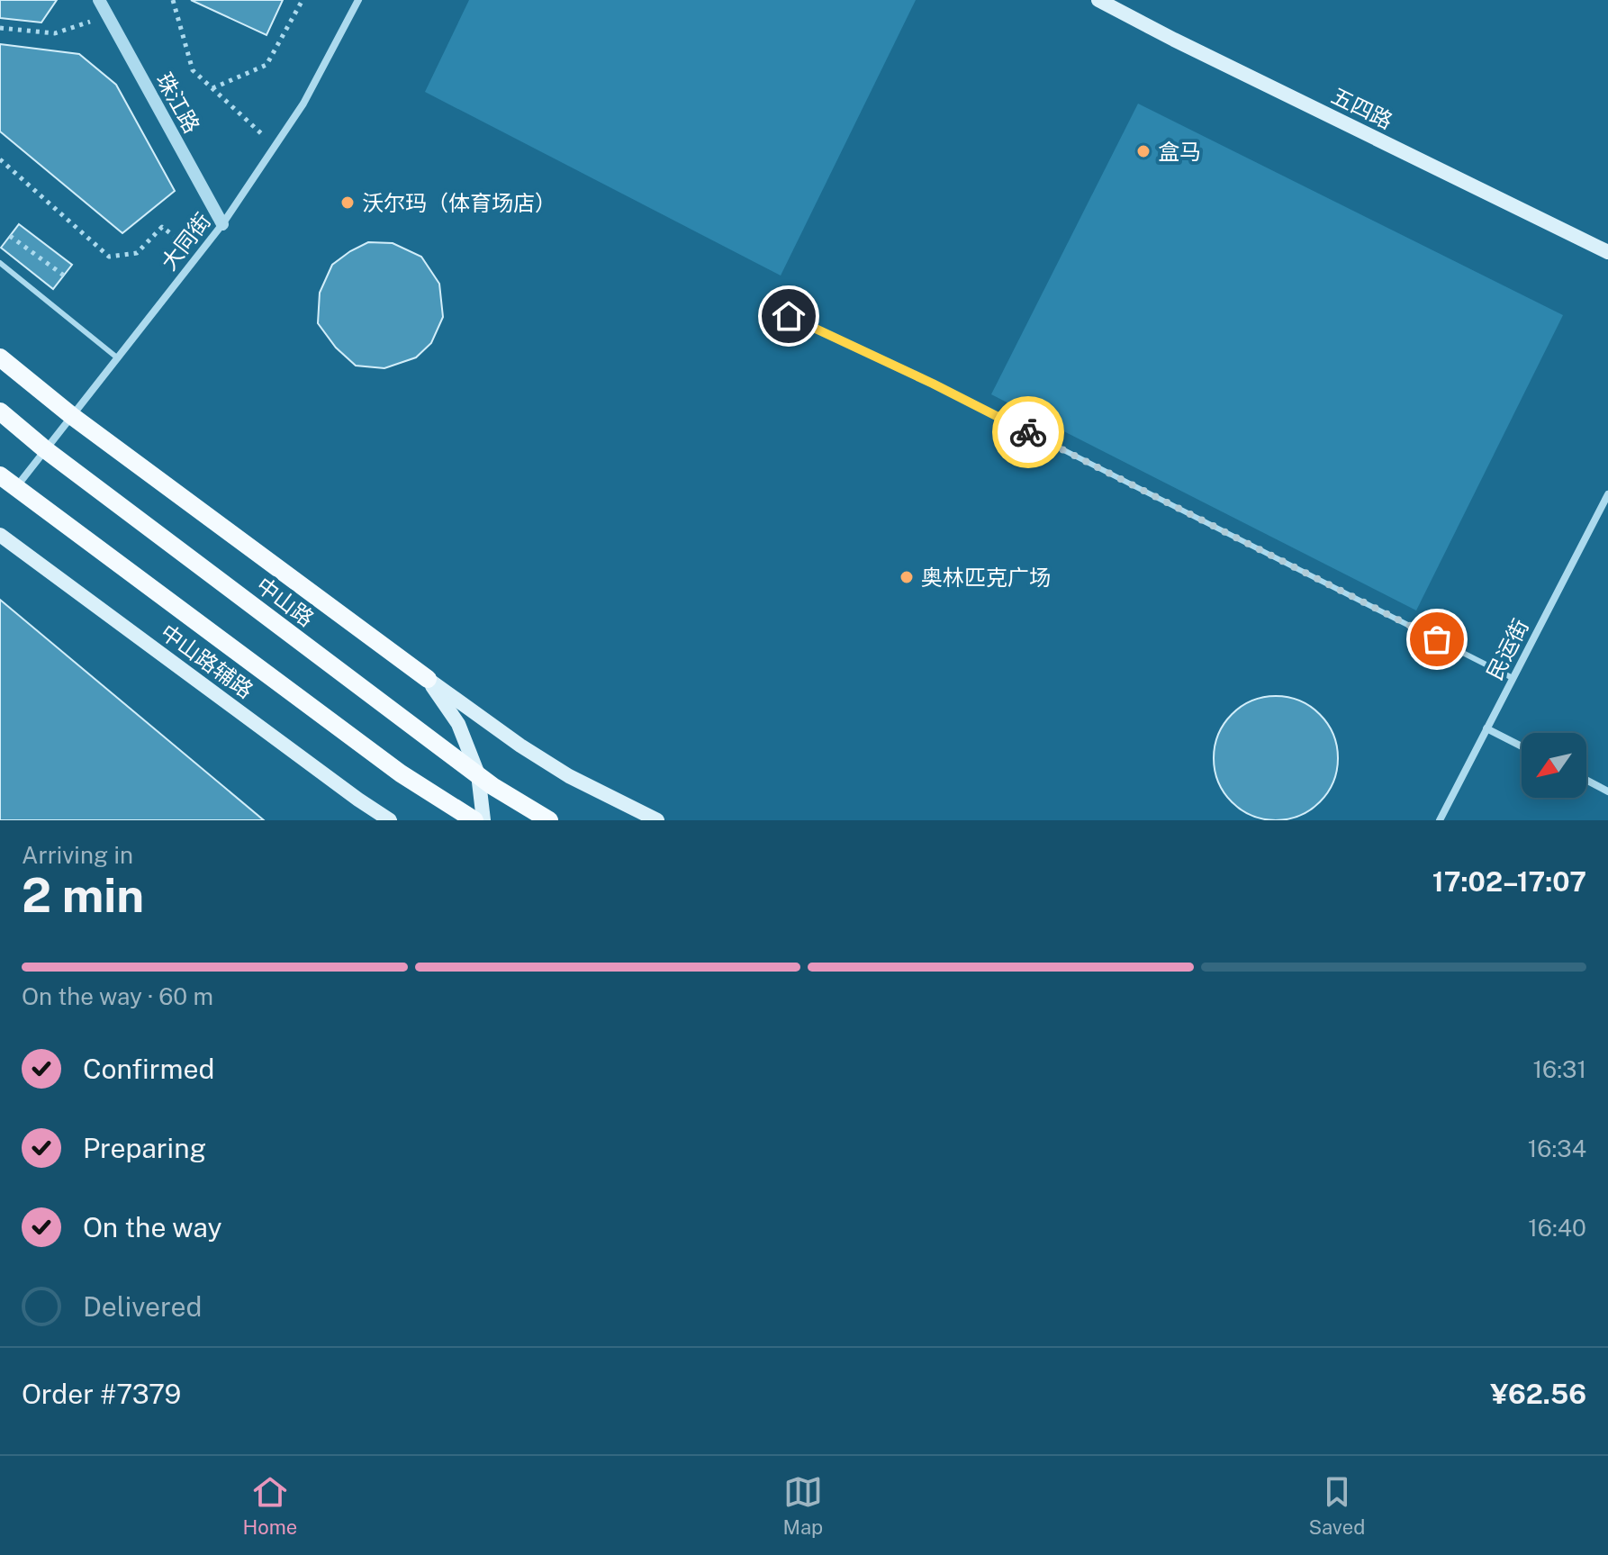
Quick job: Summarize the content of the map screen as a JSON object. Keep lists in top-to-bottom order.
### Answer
{
  "streets": {
    "main road": ["五四路", "中山路", "中山路辅路"],
    "street": ["珠江路", "大同街", "民运街"]
  },
  "crossings": [
    ["珠江路", "大同街"],
    ["大同街", "中山路"]
  ],
  "places": ["盒马", "沃尔玛（体育场店）", "奥林匹克广场"],
  "north": "bottom left",
  "page": {
    "heading": ["2 min", "Arriving in", "17:02–17:07"],
    "panel": ["Order #7379", "¥62.56"],
    "bar": "On the way · 60 m",
    "list": [
      ["Confirmed", "16:31"],
      ["Preparing", "16:34"],
      ["On the way", "16:40"],
      "Delivered"
    ],
    "tabs": ["Home", "Map", "Saved"]
  }
}
